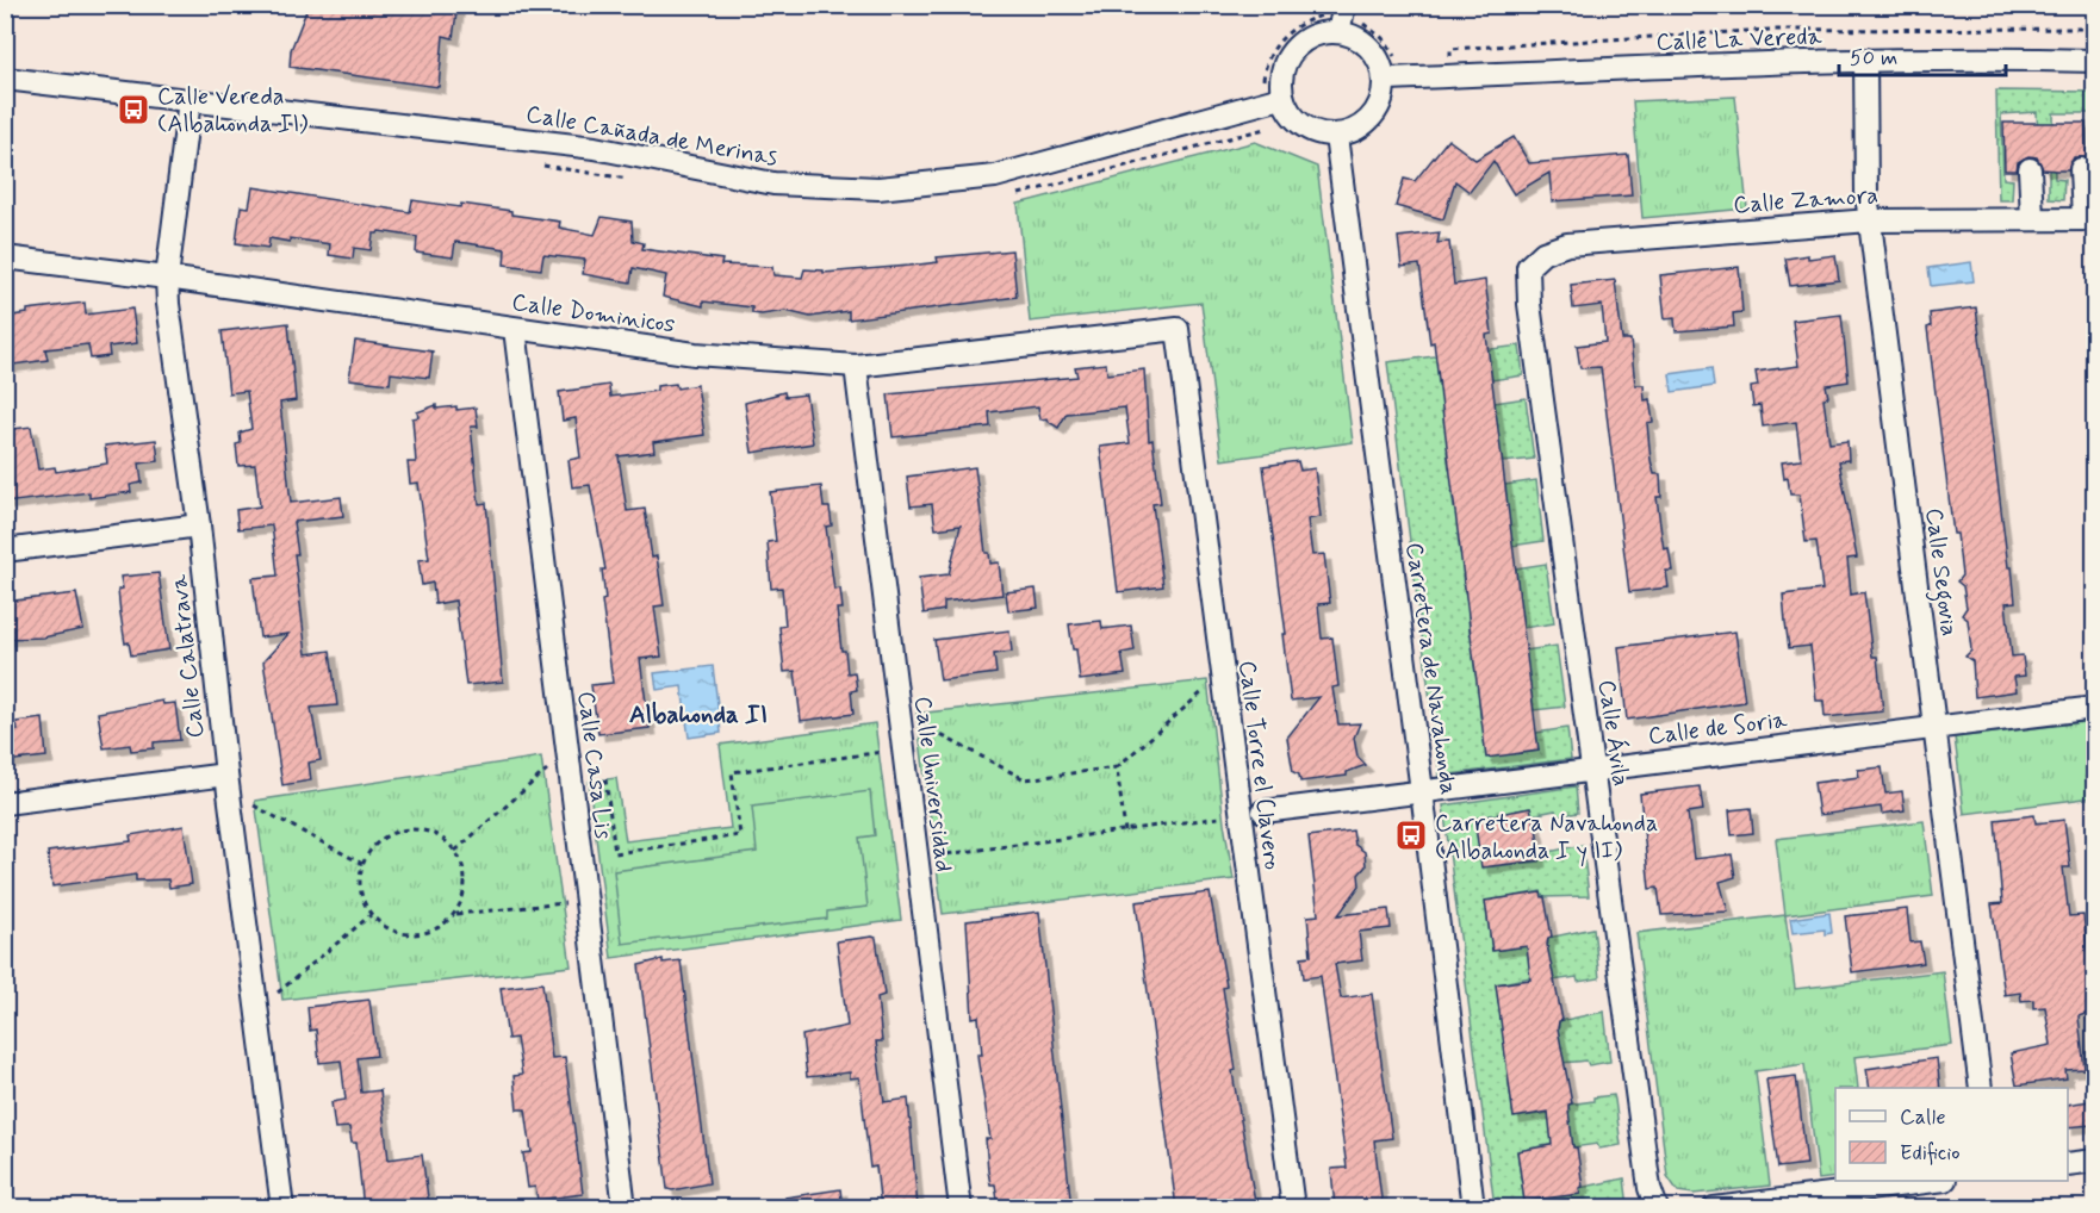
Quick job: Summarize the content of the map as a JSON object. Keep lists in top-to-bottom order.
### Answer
{
  "streets": {
    "street": [
      "Calle La Vereda",
      "Calle Cañada de Merinas",
      "Calle Zamora",
      "Calle Dominicos",
      "Calle Segovia",
      "Calle Calatrava",
      "Carretera de Navahonda",
      "Calle de Soria",
      "Calle Ávila",
      "Calle Casa Lis",
      "Calle Torre el Clavero",
      "Calle Universidad"
    ]
  },
  "crossings": [
    ["Calle La Vereda", "Calle Cañada de Merinas"],
    ["Calle La Vereda", "Calle Segovia"],
    ["Calle La Vereda", "Carretera de Navahonda"],
    ["Calle Cañada de Merinas", "Calle Calatrava"],
    ["Calle Cañada de Merinas", "Carretera de Navahonda"],
    ["Calle Zamora", "Calle Segovia"],
    ["Calle Zamora", "Calle Ávila"],
    ["Calle Dominicos", "Calle Calatrava"],
    ["Calle Dominicos", "Calle Casa Lis"],
    ["Calle Dominicos", "Calle Torre el Clavero"],
    ["Calle Dominicos", "Calle Universidad"],
    ["Calle Segovia", "Calle de Soria"],
    ["Carretera de Navahonda", "Calle de Soria"],
    ["Calle de Soria", "Calle Ávila"]
  ],
  "districts": ["Albahonda II"],
  "places": {
    "bus stop": ["Calle Vereda (Albahonda II)", "Carretera Navahonda (Albahonda I y II)"]
  },
  "legend": ["Calle", "Edificio"],
  "scale_bar": "50 m"
}
